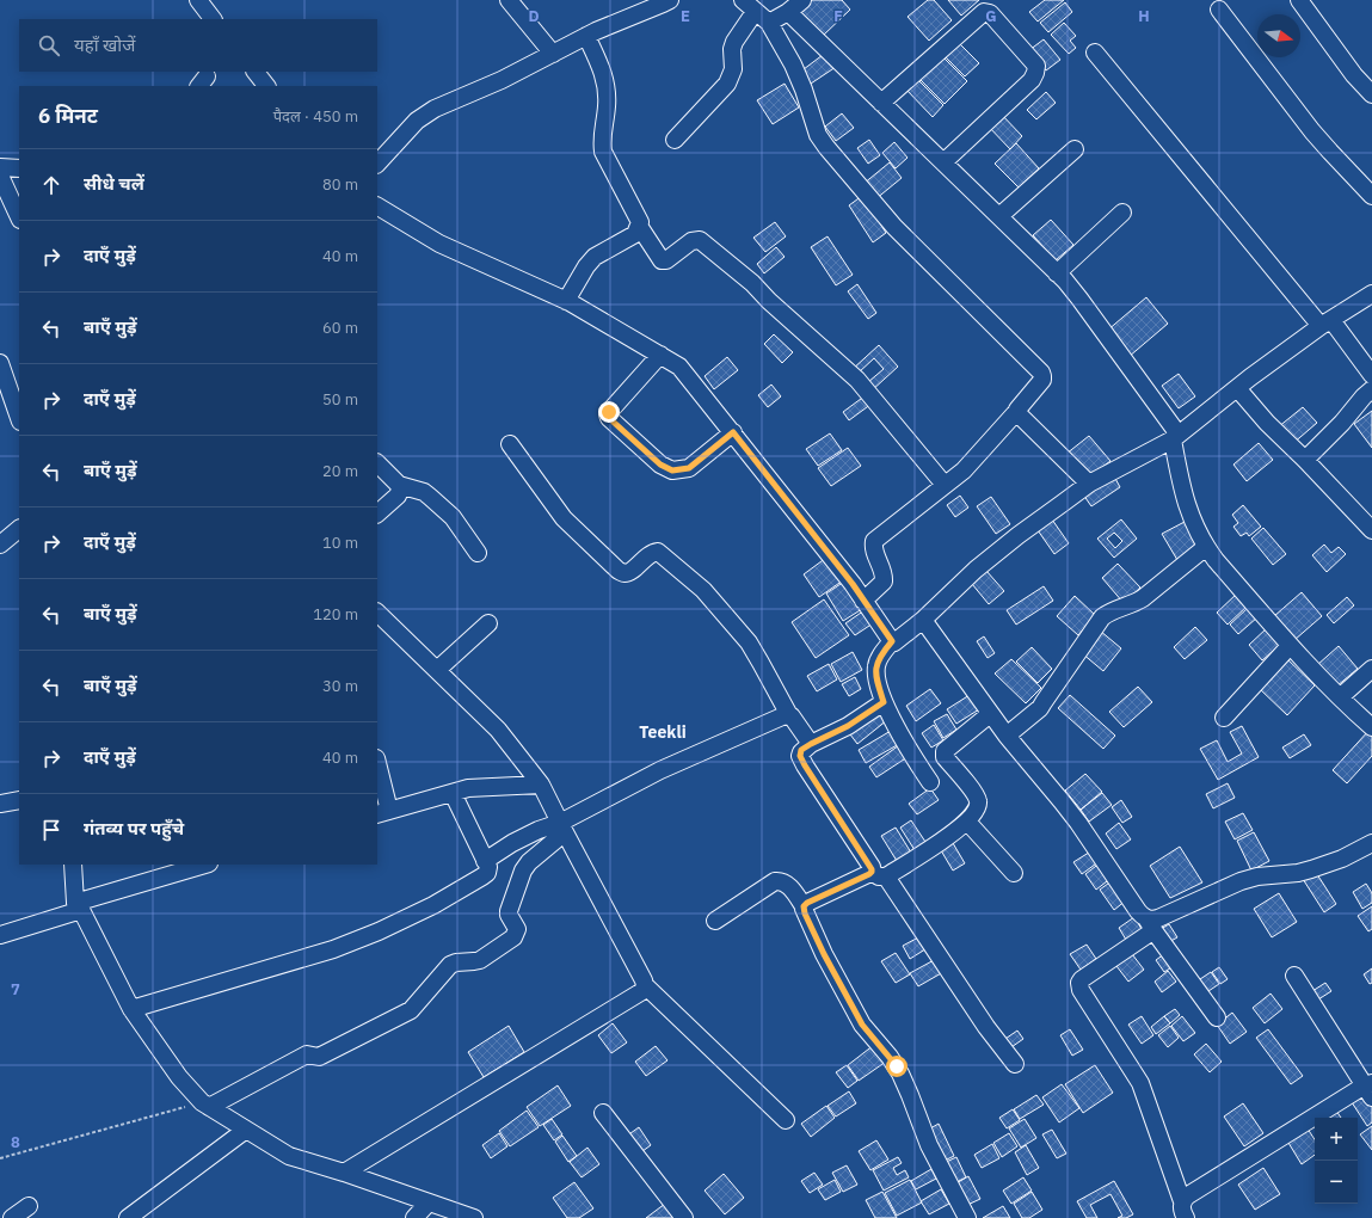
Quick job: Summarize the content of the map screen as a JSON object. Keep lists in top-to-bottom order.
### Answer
{
  "districts": ["Teekli"],
  "north": "right",
  "page": {
    "search": "यहाँ खोजें",
    "heading": ["6 मिनट", "पैदल · 450 m"],
    "list": [
      ["सीधे चलें", "80 m"],
      ["दाएँ मुड़ें", "40 m"],
      ["बाएँ मुड़ें", "60 m"],
      ["दाएँ मुड़ें", "50 m"],
      ["बाएँ मुड़ें", "20 m"],
      ["दाएँ मुड़ें", "10 m"],
      ["बाएँ मुड़ें", "120 m"],
      ["बाएँ मुड़ें", "30 m"],
      ["दाएँ मुड़ें", "40 m"],
      "गंतव्य पर पहुँचे"
    ],
    "map_buttons": ["+", "−"]
  },
  "grid": {
    "columns": [
      "D",
      "E",
      "F",
      "G",
      "H"
    ],
    "rows": ["7", "8"]
  }
}
